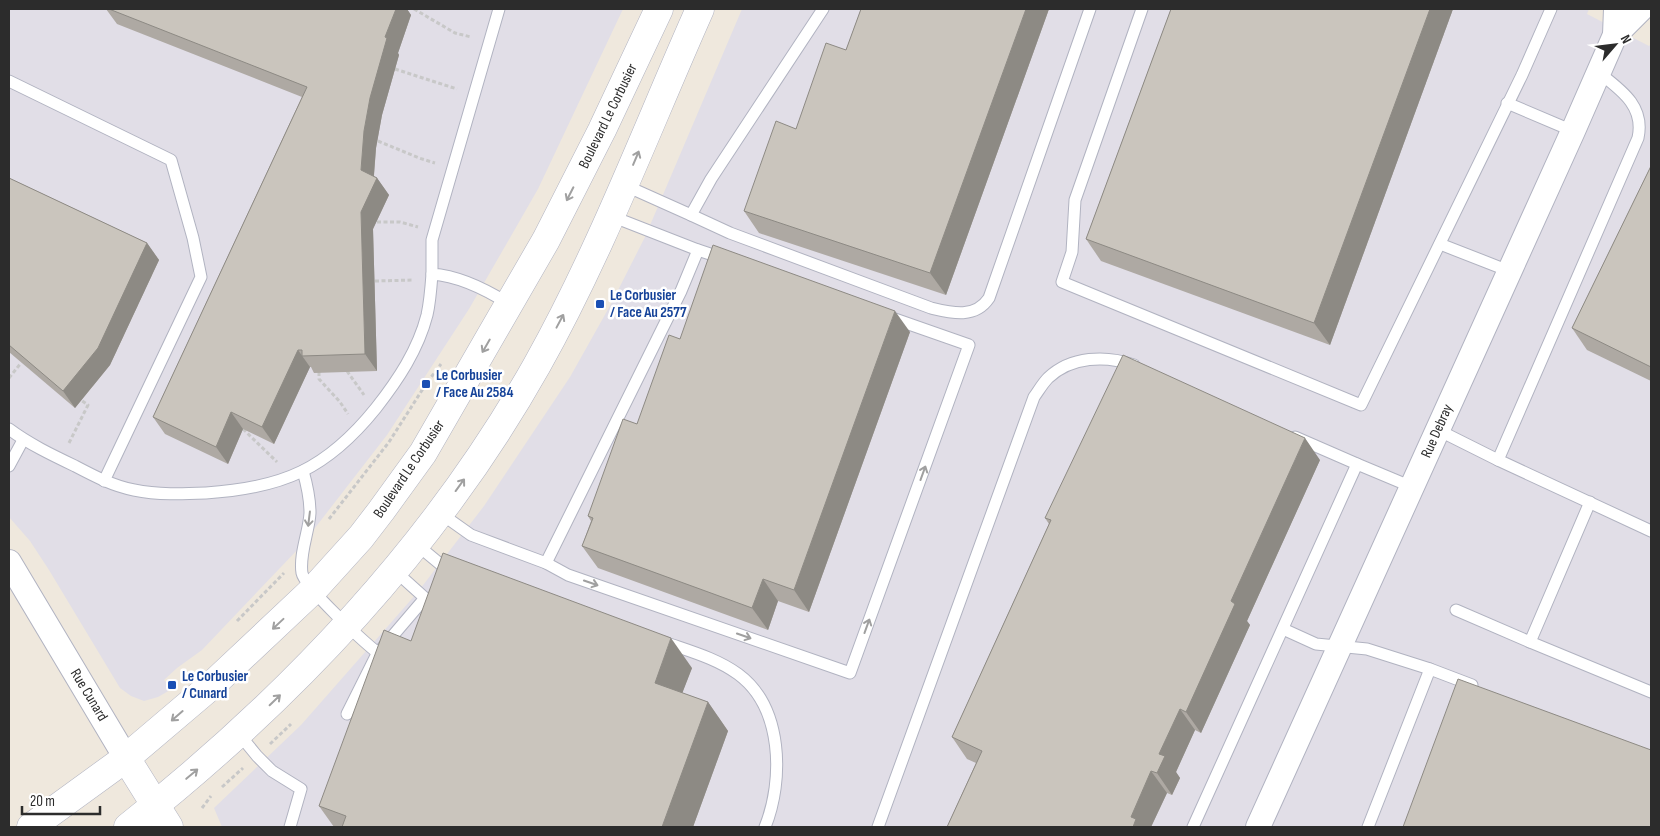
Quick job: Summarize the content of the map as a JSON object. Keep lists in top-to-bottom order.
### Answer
{
  "streets": {
    "street": ["Boulevard Le Corbusier", "Rue Debray", "Rue Cunard"]
  },
  "crossings": [
    ["Boulevard Le Corbusier", "Rue Cunard"]
  ],
  "places": {
    "transit": ["Le Corbusier / Face Au 2577", "Le Corbusier / Face Au 2584", "Le Corbusier / Cunard"]
  },
  "scale_bar": "20 m",
  "north": "top right"
}
